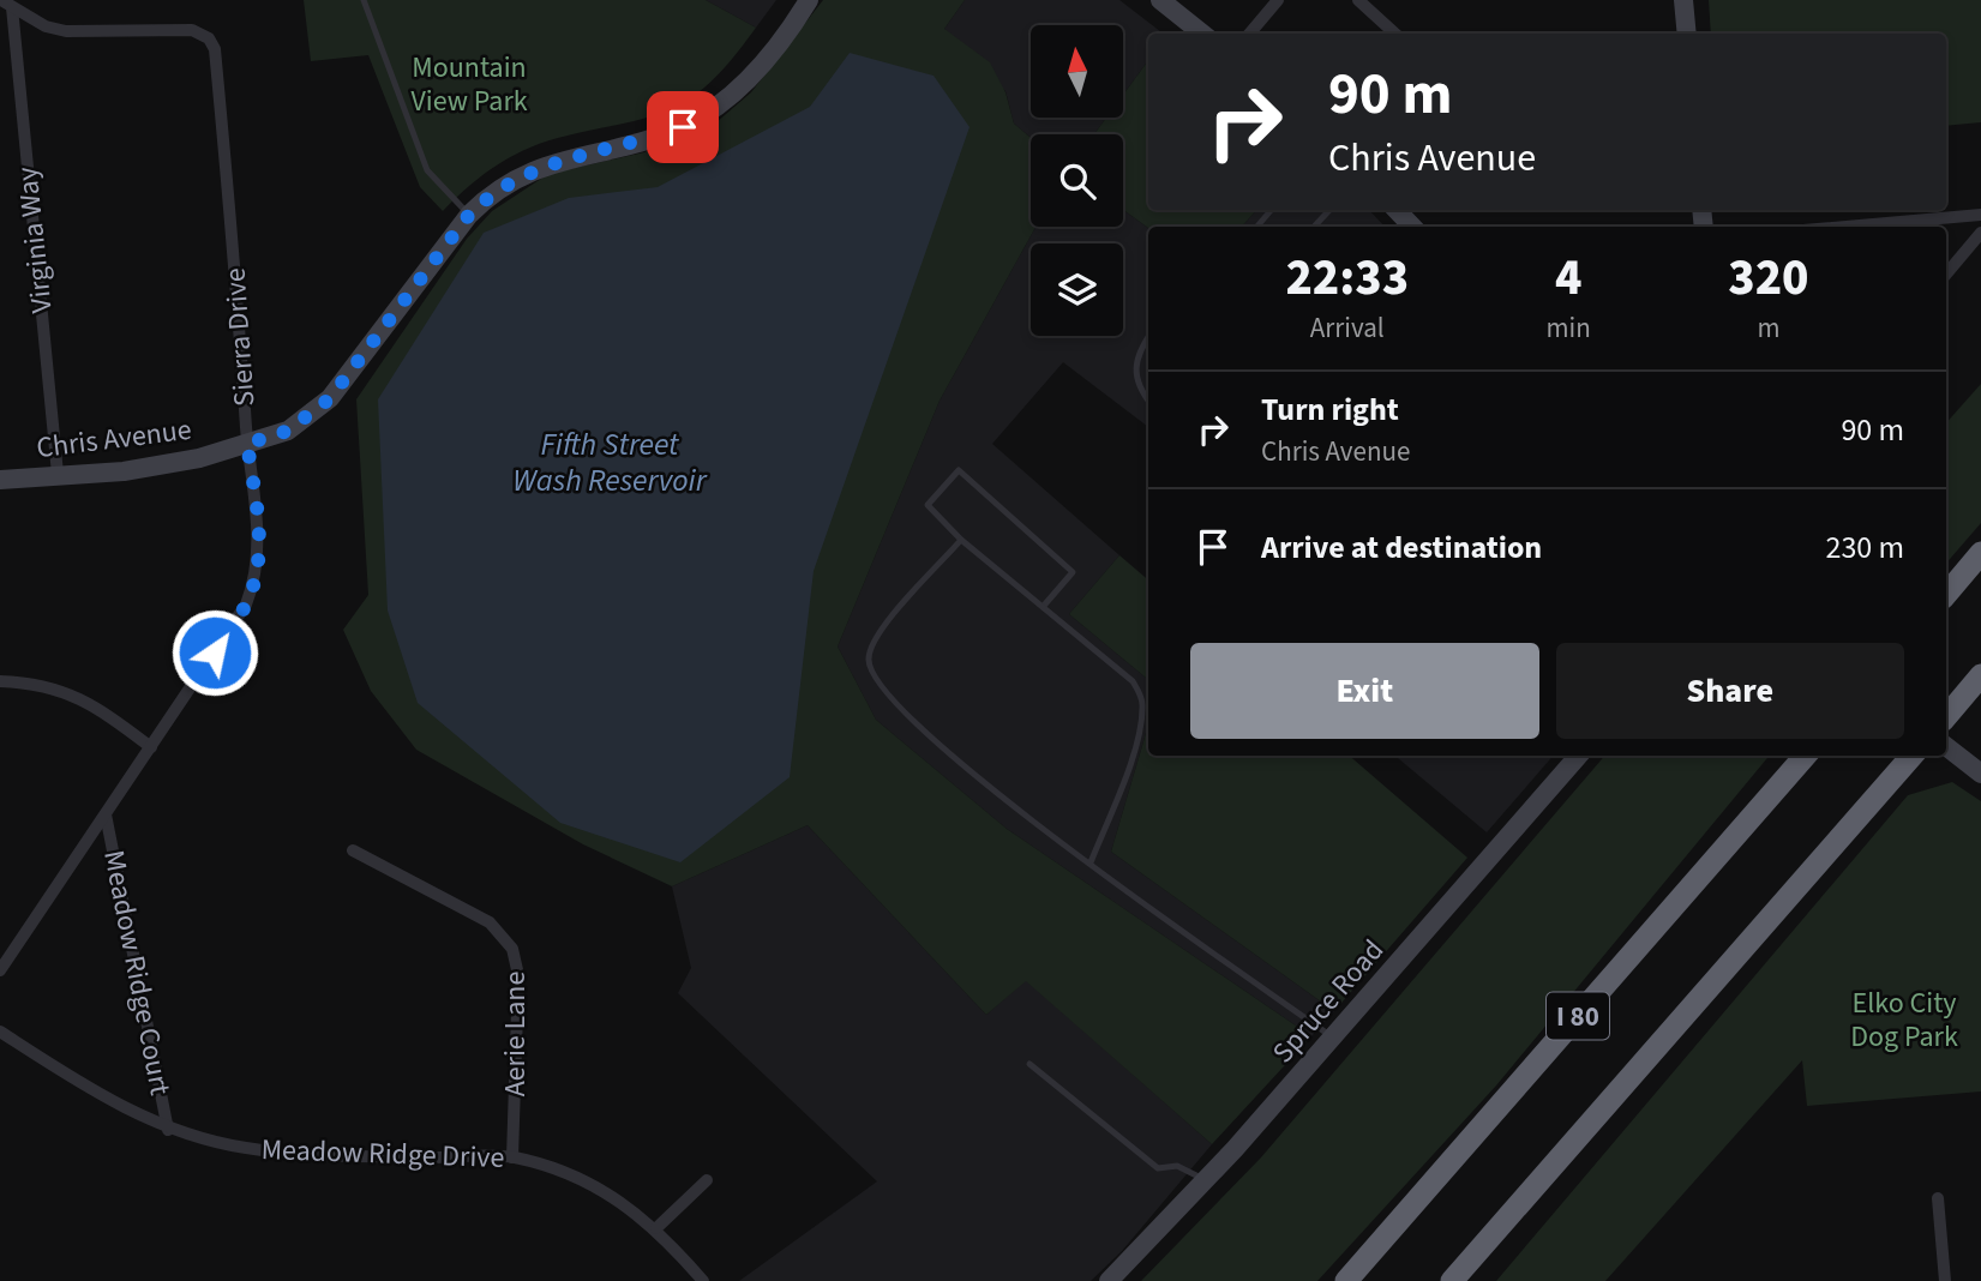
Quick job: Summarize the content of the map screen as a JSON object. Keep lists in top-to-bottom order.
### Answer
{
  "streets": {
    "highway": ["I 80"],
    "street": [
      "Virginia Way",
      "Sierra Drive",
      "Chris Avenue",
      "Meadow Ridge Court",
      "Spruce Road",
      "Aerie Lane",
      "Meadow Ridge Drive"
    ]
  },
  "crossings": [
    ["Virginia Way", "Sierra Drive"],
    ["Virginia Way", "Chris Avenue"],
    ["Sierra Drive", "Chris Avenue"],
    ["Sierra Drive", "Meadow Ridge Court"],
    ["Meadow Ridge Court", "Meadow Ridge Drive"],
    ["Aerie Lane", "Meadow Ridge Drive"]
  ],
  "water": ["Fifth Street Wash Reservoir"],
  "parks": ["Mountain View Park", "Elko City Dog Park"],
  "north": "top",
  "page": {
    "turn": ["90 m", "Chris Avenue"],
    "eta": [
      "22:33",
      "Arrival",
      "4",
      "min",
      "320",
      "m"
    ],
    "list": [
      {
        "name": "Turn right",
        "note": "Chris Avenue",
        "value": "90 m"
      },
      {
        "name": "Arrive at destination",
        "value": "230 m"
      }
    ],
    "buttons": ["Exit", "Share"]
  }
}
